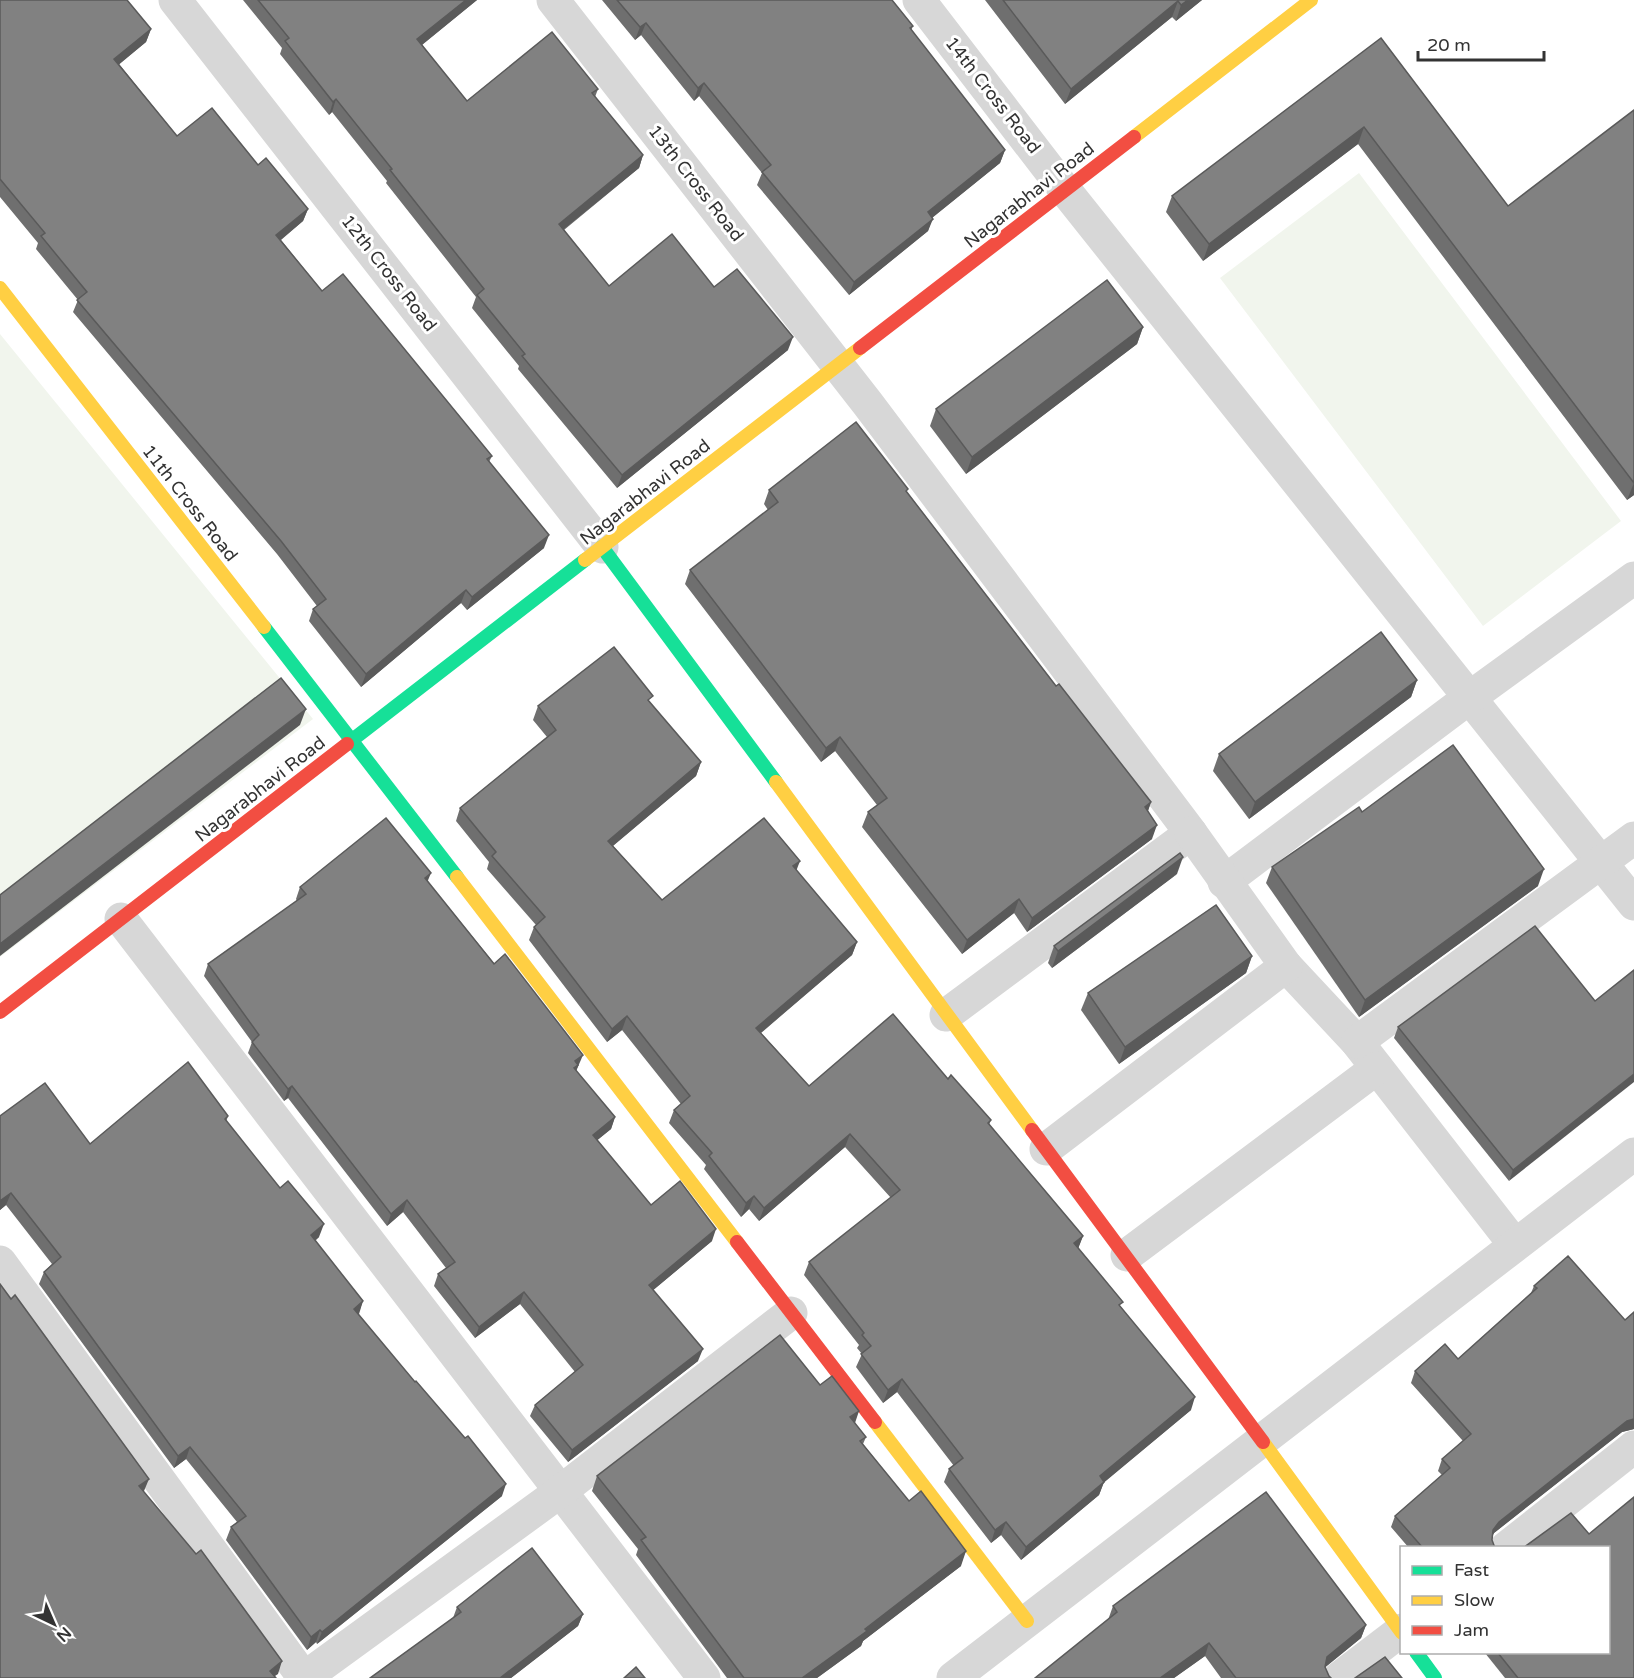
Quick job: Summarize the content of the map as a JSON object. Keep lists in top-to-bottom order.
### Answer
{
  "streets": {
    "street": [
      "14th Cross Road",
      "13th Cross Road",
      "Nagarabhavi Road",
      "12th Cross Road",
      "11th Cross Road"
    ]
  },
  "crossings": [
    ["14th Cross Road", "Nagarabhavi Road"],
    ["13th Cross Road", "Nagarabhavi Road"],
    ["Nagarabhavi Road", "12th Cross Road"],
    ["Nagarabhavi Road", "11th Cross Road"]
  ],
  "legend": ["Fast", "Slow", "Jam"],
  "scale_bar": "20 m",
  "north": "bottom right"
}
